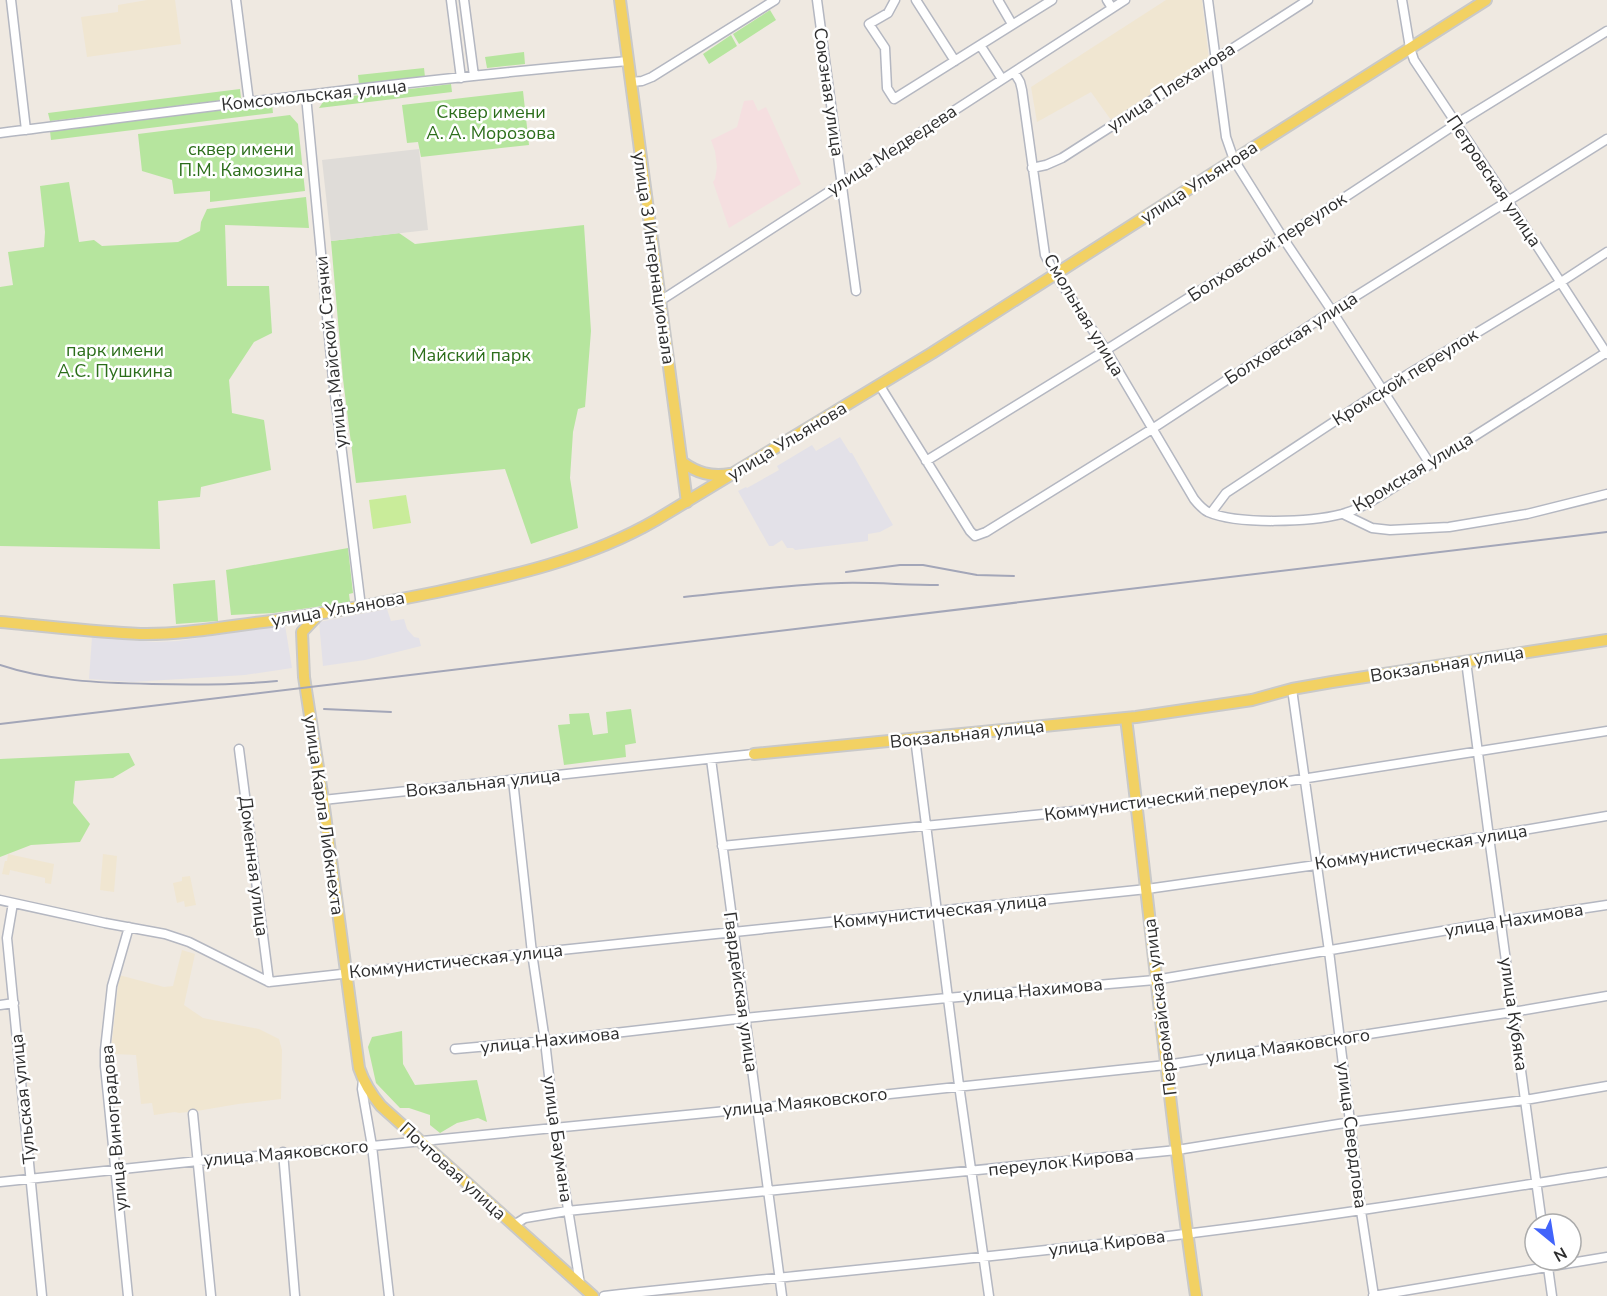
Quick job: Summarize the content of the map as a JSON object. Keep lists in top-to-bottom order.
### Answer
{
  "streets": {
    "main road": [
      "улица Ульянова",
      "улица 3 Интернационала",
      "Вокзальная улица",
      "улица Карла Либкнехта",
      "Первомайская улица",
      "Почтовая улица"
    ],
    "street": [
      "улица Плеханова",
      "Союзная улица",
      "Комсомольская улица",
      "улица Медведева",
      "Петровская улица",
      "Болховской переулок",
      "Смольная улица",
      "Болховская улица",
      "улица Майской Стачки",
      "Кромской переулок",
      "Кромская улица",
      "Коммунистический переулок",
      "Коммунистическая улица",
      "Доменная улица",
      "улица Нахимова",
      "Гвардейская улица",
      "улица Кубяка",
      "улица Маяковского",
      "Тульская улица",
      "улица Виноградова",
      "улица Свердлова",
      "улица Баумана",
      "переулок Кирова",
      "улица Кирова"
    ]
  },
  "crossings": [
    ["улица Плеханова", "Смольная улица"],
    ["Союзная улица", "улица Медведева"],
    ["Комсомольская улица", "улица 3 Интернационала"],
    ["Комсомольская улица", "улица Майской Стачки"],
    ["улица Медведева", "улица 3 Интернационала"],
    ["улица Медведева", "Смольная улица"],
    ["Петровская улица", "улица Ульянова"],
    ["Петровская улица", "Болховской переулок"],
    ["Петровская улица", "Болховская улица"],
    ["Петровская улица", "Кромской переулок"],
    ["Петровская улица", "Кромская улица"],
    ["улица Ульянова", "улица 3 Интернационала"],
    ["улица Ульянова", "Смольная улица"],
    ["улица Ульянова", "улица Майской Стачки"],
    ["Болховской переулок", "Смольная улица"],
    ["Болховской переулок", "Болховская улица"],
    ["Смольная улица", "Болховская улица"],
    ["Смольная улица", "Кромская улица"],
    ["Кромской переулок", "Кромская улица"],
    ["Вокзальная улица", "улица Карла Либкнехта"],
    ["Вокзальная улица", "Гвардейская улица"],
    ["Вокзальная улица", "Первомайская улица"],
    ["Вокзальная улица", "улица Кубяка"],
    ["Вокзальная улица", "улица Свердлова"],
    ["Вокзальная улица", "улица Баумана"],
    ["Коммунистический переулок", "Гвардейская улица"],
    ["Коммунистический переулок", "Первомайская улица"],
    ["Коммунистический переулок", "улица Кубяка"],
    ["Коммунистический переулок", "улица Свердлова"],
    ["улица Карла Либкнехта", "Коммунистическая улица"],
    ["улица Карла Либкнехта", "Почтовая улица"],
    ["Коммунистическая улица", "Доменная улица"],
    ["Коммунистическая улица", "Гвардейская улица"],
    ["Коммунистическая улица", "Первомайская улица"],
    ["Коммунистическая улица", "улица Кубяка"],
    ["Коммунистическая улица", "улица Свердлова"],
    ["Коммунистическая улица", "улица Баумана"],
    ["улица Нахимова", "Гвардейская улица"],
    ["улица Нахимова", "Первомайская улица"],
    ["улица Нахимова", "улица Кубяка"],
    ["улица Нахимова", "улица Свердлова"],
    ["улица Нахимова", "улица Баумана"],
    ["Гвардейская улица", "улица Маяковского"],
    ["Гвардейская улица", "переулок Кирова"],
    ["Гвардейская улица", "улица Кирова"],
    ["Первомайская улица", "улица Маяковского"],
    ["Первомайская улица", "переулок Кирова"],
    ["Первомайская улица", "улица Кирова"],
    ["улица Кубяка", "улица Маяковского"],
    ["улица Кубяка", "переулок Кирова"],
    ["улица Кубяка", "улица Кирова"],
    ["улица Маяковского", "Тульская улица"],
    ["улица Маяковского", "улица Виноградова"],
    ["улица Маяковского", "улица Свердлова"],
    ["улица Маяковского", "улица Баумана"],
    ["улица Маяковского", "Почтовая улица"],
    ["улица Свердлова", "переулок Кирова"],
    ["улица Свердлова", "улица Кирова"],
    ["улица Баумана", "переулок Кирова"],
    ["улица Баумана", "Почтовая улица"],
    ["переулок Кирова", "Почтовая улица"]
  ],
  "parks": [
    "Сквер имени А. А. Морозова",
    "сквер имени П.М. Камозина",
    "парк имени А.С. Пушкина",
    "Майский парк"
  ],
  "north": "bottom right"
}
